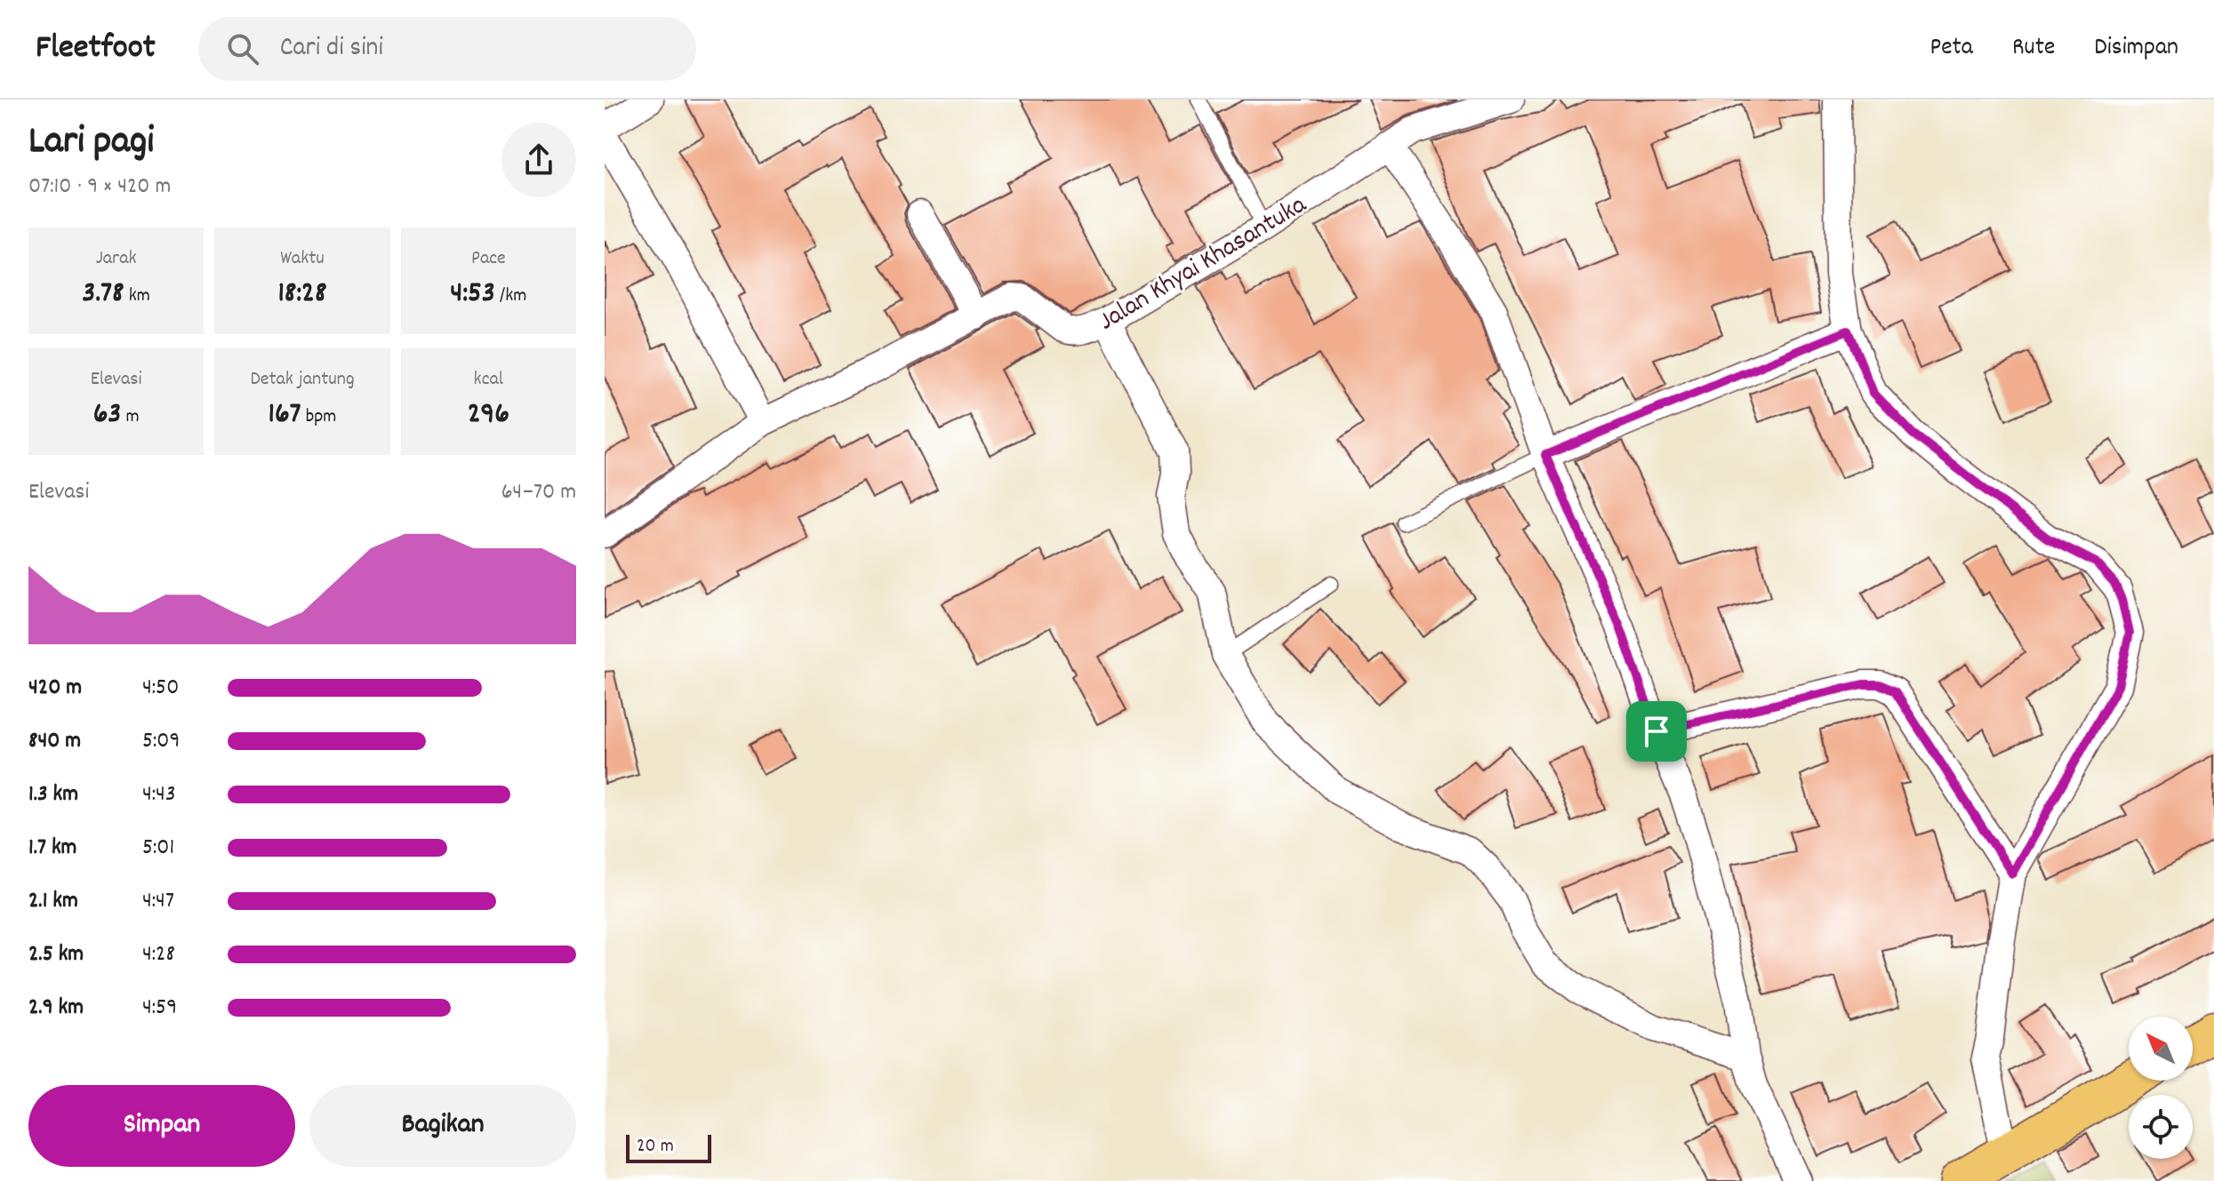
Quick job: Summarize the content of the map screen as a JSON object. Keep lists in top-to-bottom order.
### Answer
{
  "streets": {
    "street": ["Jalan Khyai Khasantuka"]
  },
  "scale_bar": "20 m",
  "north": "top left",
  "page": {
    "header": "Fleetfoot",
    "search": "Cari di sini",
    "nav": ["Peta", "Rute", "Disimpan"],
    "heading": ["Lari pagi", "07:10 · 9 × 420 m"],
    "stats": [
      ["Jarak", "3.78 km"],
      ["Waktu", "18:28"],
      ["Pace", "4:53 /km"],
      ["Elevasi", "63 m"],
      ["Detak jantung", "167 bpm"],
      ["kcal", "296"]
    ],
    "chart": ["Elevasi", "64–70 m"],
    "list": [
      {
        "name": "420 m",
        "note": "4:50"
      },
      {
        "name": "840 m",
        "note": "5:09"
      },
      {
        "name": "1.3 km",
        "note": "4:43"
      },
      {
        "name": "1.7 km",
        "note": "5:01"
      },
      {
        "name": "2.1 km",
        "note": "4:47"
      },
      {
        "name": "2.5 km",
        "note": "4:28"
      },
      {
        "name": "2.9 km",
        "note": "4:59"
      }
    ],
    "buttons": ["Simpan", "Bagikan"],
    "scale": "20 m"
  }
}
